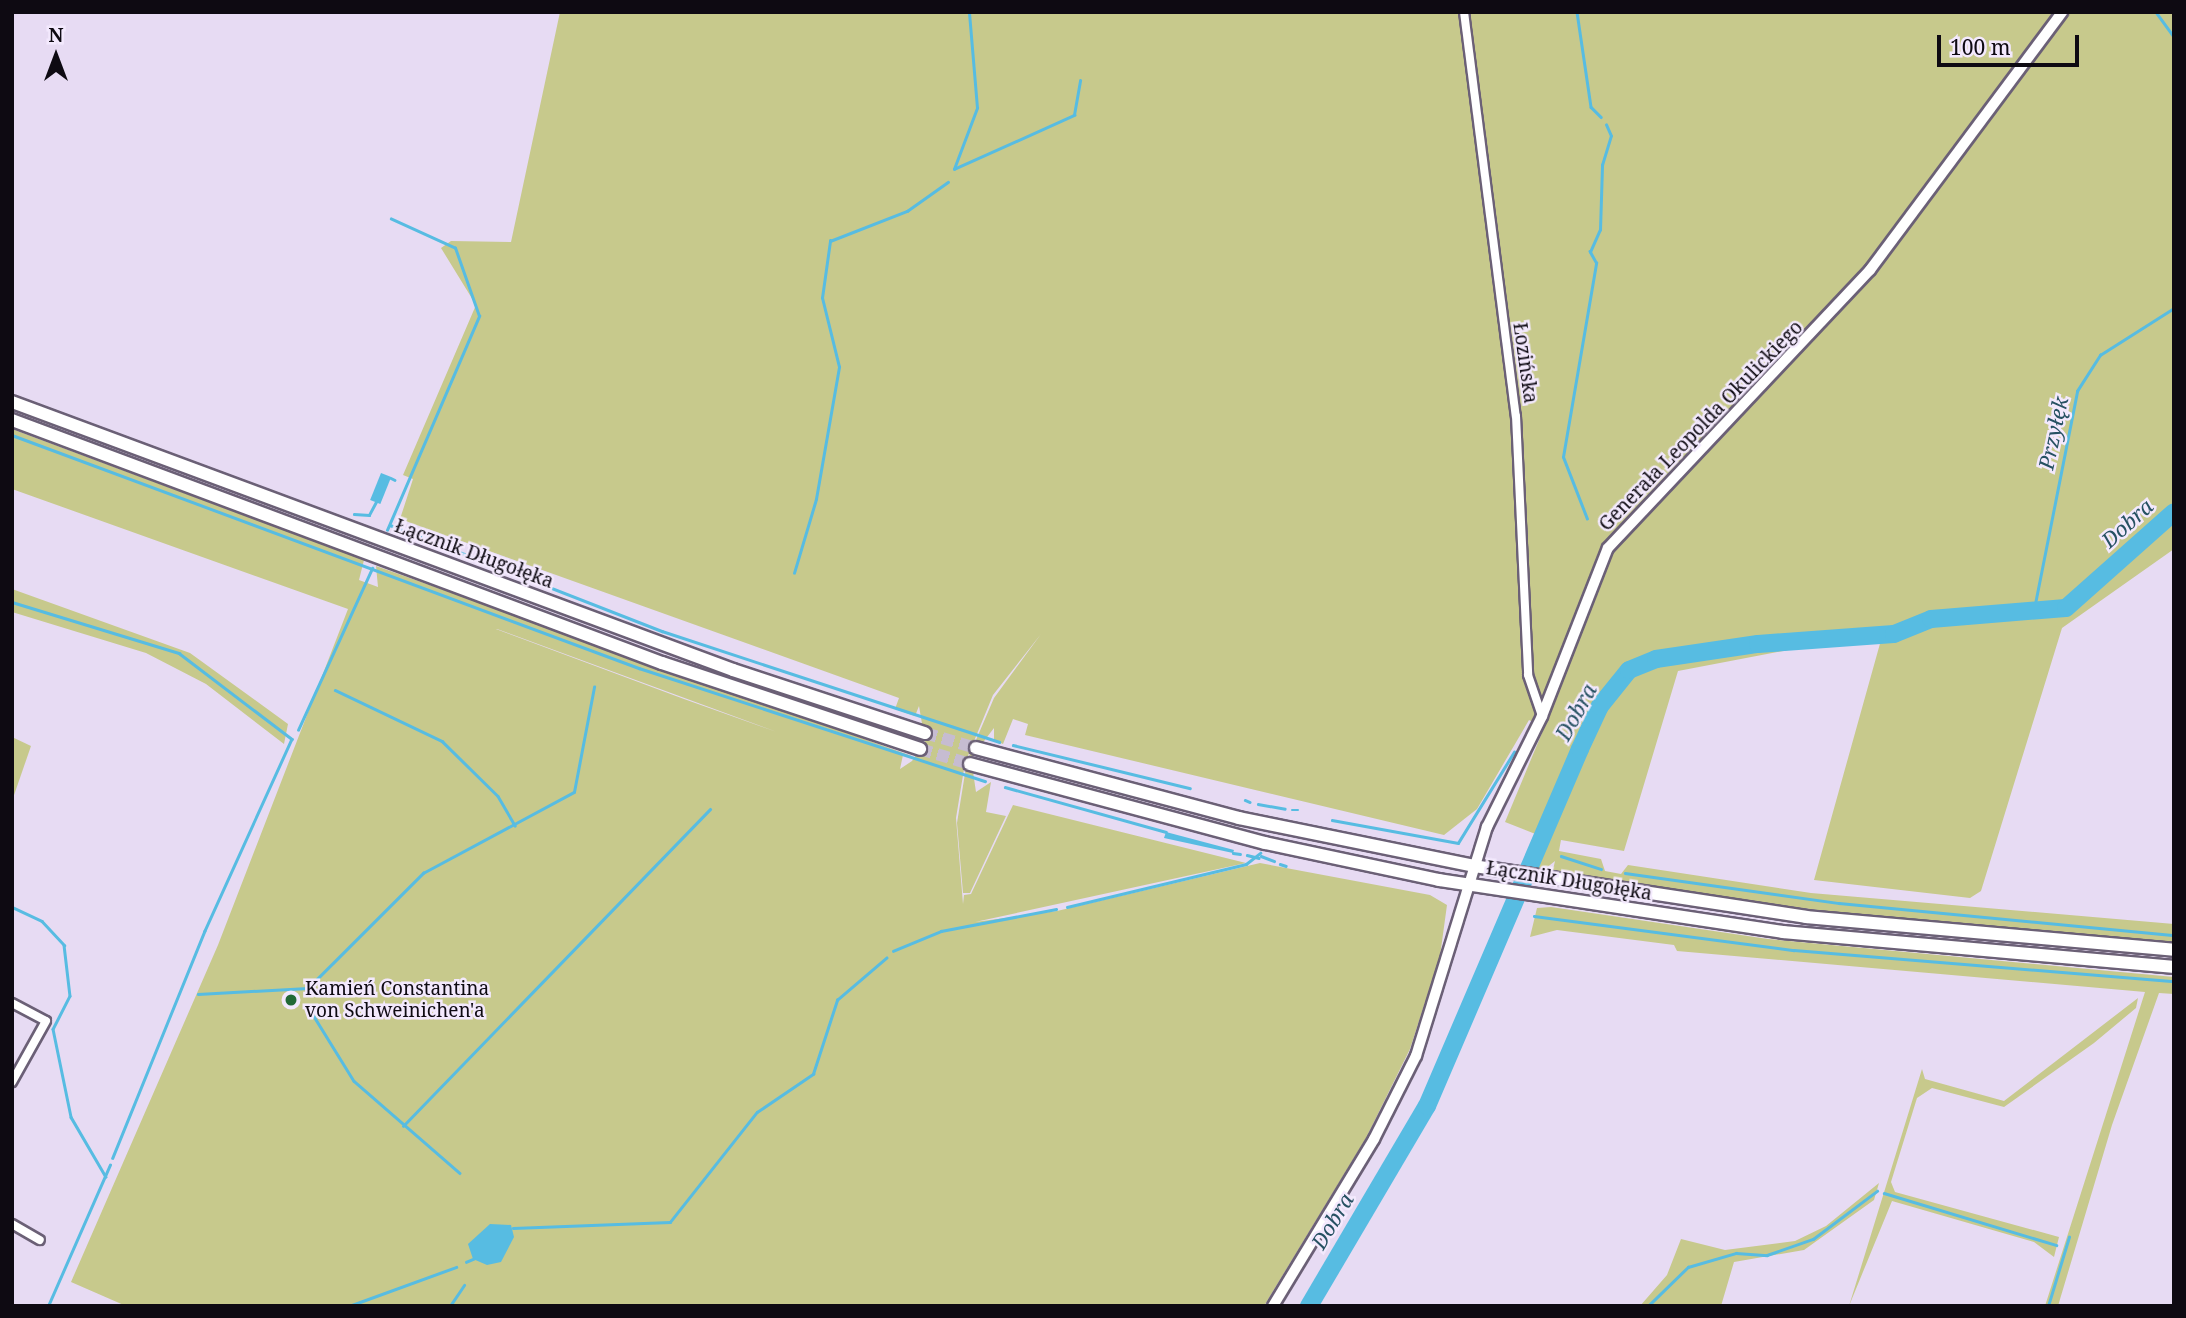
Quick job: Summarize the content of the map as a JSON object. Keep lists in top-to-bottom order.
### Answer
{
  "streets": {
    "main road": ["Łącznik Długołęka"],
    "street": ["Łozińska", "Generała Leopolda Okulickiego"]
  },
  "crossings": [
    ["Łozińska", "Generała Leopolda Okulickiego"],
    ["Generała Leopolda Okulickiego", "Łącznik Długołęka"]
  ],
  "water": ["Przyłęk", "Dobra"],
  "places": ["Kamień Constantina von Schweinichen'a"],
  "scale_bar": "100 m",
  "north": "top"
}
